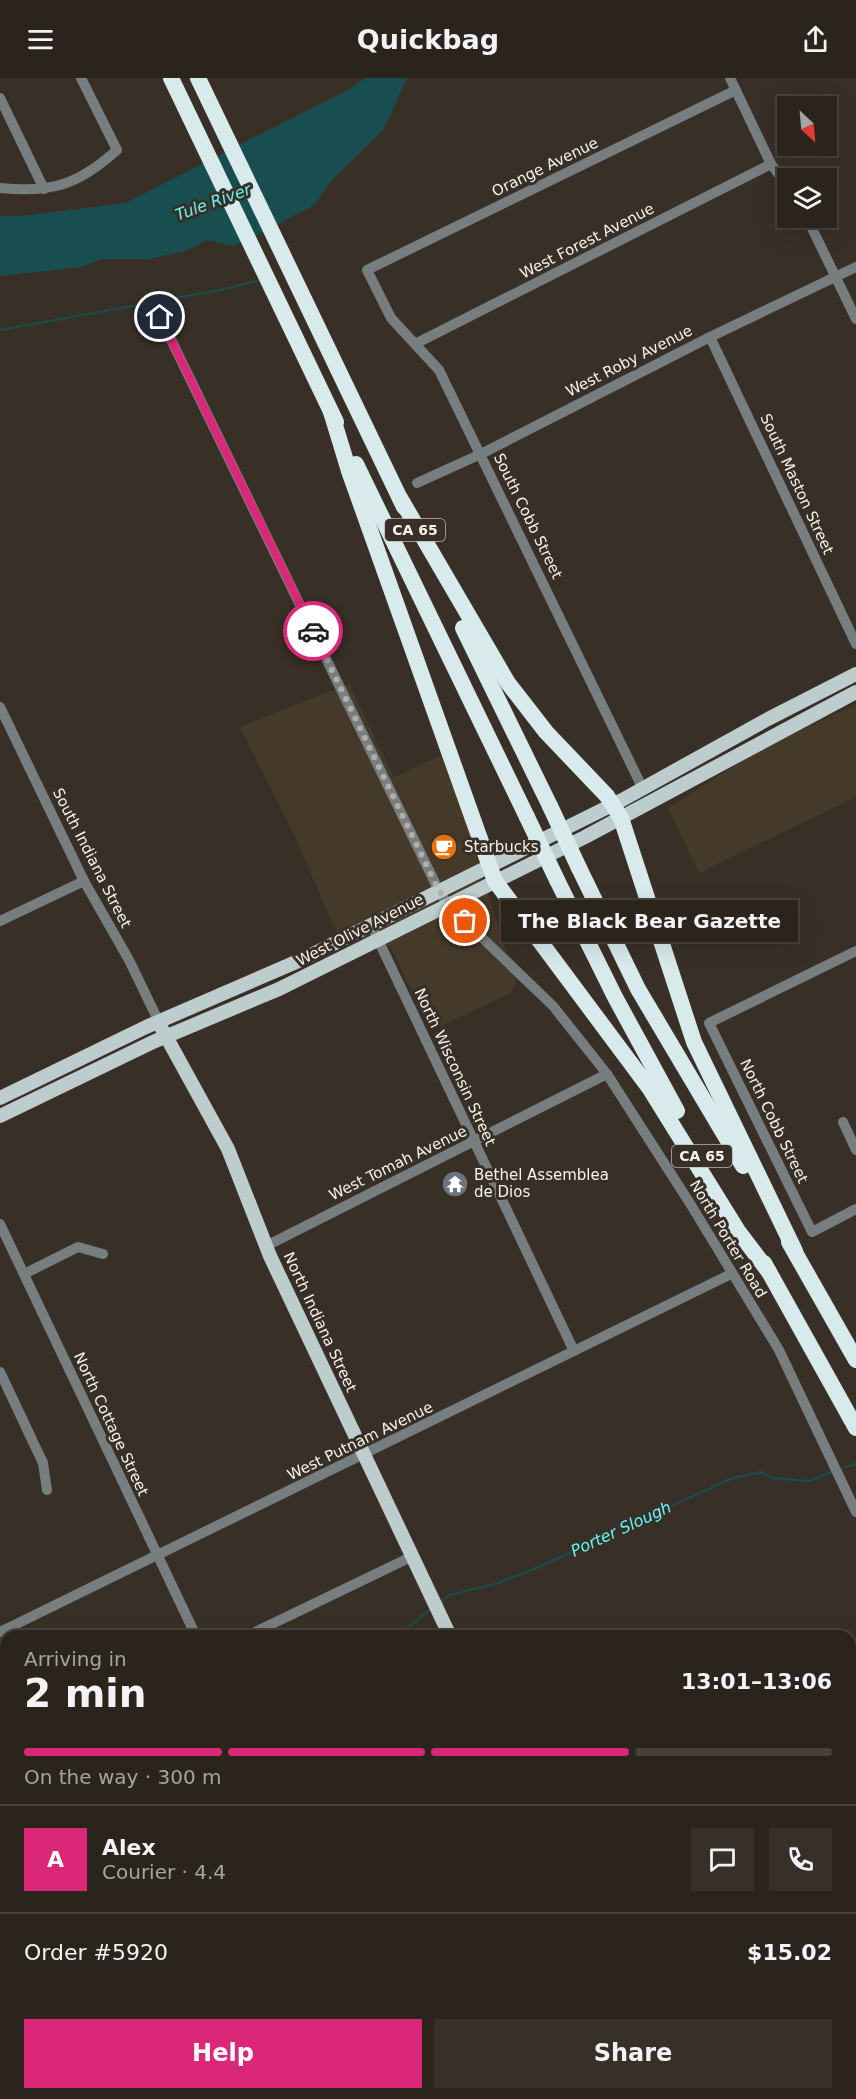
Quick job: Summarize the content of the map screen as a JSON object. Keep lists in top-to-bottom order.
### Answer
{
  "streets": {
    "highway": ["CA 65"],
    "main road": ["West Olive Avenue", "North Indiana Street"],
    "street": [
      "Orange Avenue",
      "West Forest Avenue",
      "West Roby Avenue",
      "South Maston Street",
      "South Cobb Street",
      "South Indiana Street",
      "North Wisconsin Street",
      "North Cobb Street",
      "West Tomah Avenue",
      "North Porter Road",
      "North Cottage Street",
      "West Putnam Avenue"
    ]
  },
  "crossings": [
    ["Orange Avenue", "South Cobb Street"],
    ["West Forest Avenue", "South Cobb Street"],
    ["West Roby Avenue", "South Maston Street"],
    ["West Roby Avenue", "South Cobb Street"],
    ["South Cobb Street", "West Olive Avenue"],
    ["South Indiana Street", "West Olive Avenue"],
    ["South Indiana Street", "North Indiana Street"],
    ["West Olive Avenue", "North Wisconsin Street"],
    ["West Olive Avenue", "North Porter Road"],
    ["West Olive Avenue", "North Indiana Street"],
    ["North Wisconsin Street", "West Tomah Avenue"],
    ["North Wisconsin Street", "West Putnam Avenue"],
    ["West Tomah Avenue", "North Porter Road"],
    ["West Tomah Avenue", "North Indiana Street"],
    ["North Porter Road", "West Putnam Avenue"],
    ["North Indiana Street", "West Putnam Avenue"],
    ["North Cottage Street", "West Putnam Avenue"]
  ],
  "water": ["Tule River", "Porter Slough"],
  "places": {
    "cafe": ["Starbucks"],
    "other": ["The Black Bear Gazette"],
    "temple": ["Bethel Assemblea de Dios"]
  },
  "north": "bottom right",
  "page": {
    "header": "Quickbag",
    "bubble": "The Black Bear Gazette",
    "heading": ["2 min", "Arriving in", "13:01–13:06"],
    "panel": [
      "Alex",
      "Courier · 4.4",
      "Order #5920",
      "$15.02"
    ],
    "bar": "On the way · 300 m",
    "round": "A",
    "buttons": ["Help", "Share"]
  }
}
